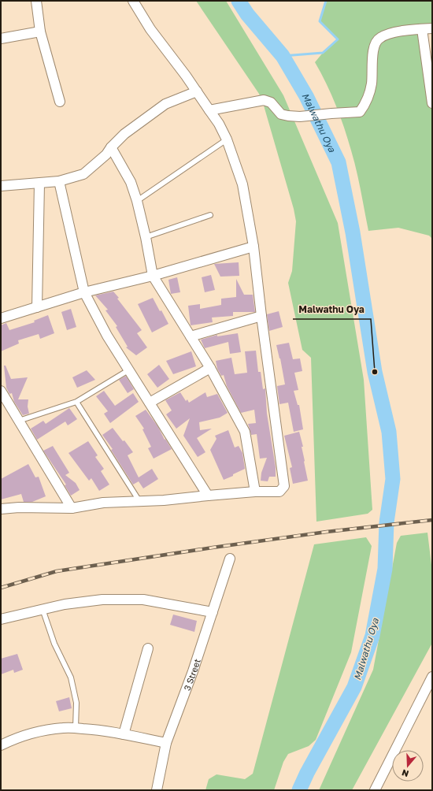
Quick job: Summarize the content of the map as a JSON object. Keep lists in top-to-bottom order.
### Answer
{
  "streets": {
    "street": ["3 Street"]
  },
  "water": ["Malwathu Oya"],
  "places": ["Malwathu Oya"],
  "north": "bottom"
}
